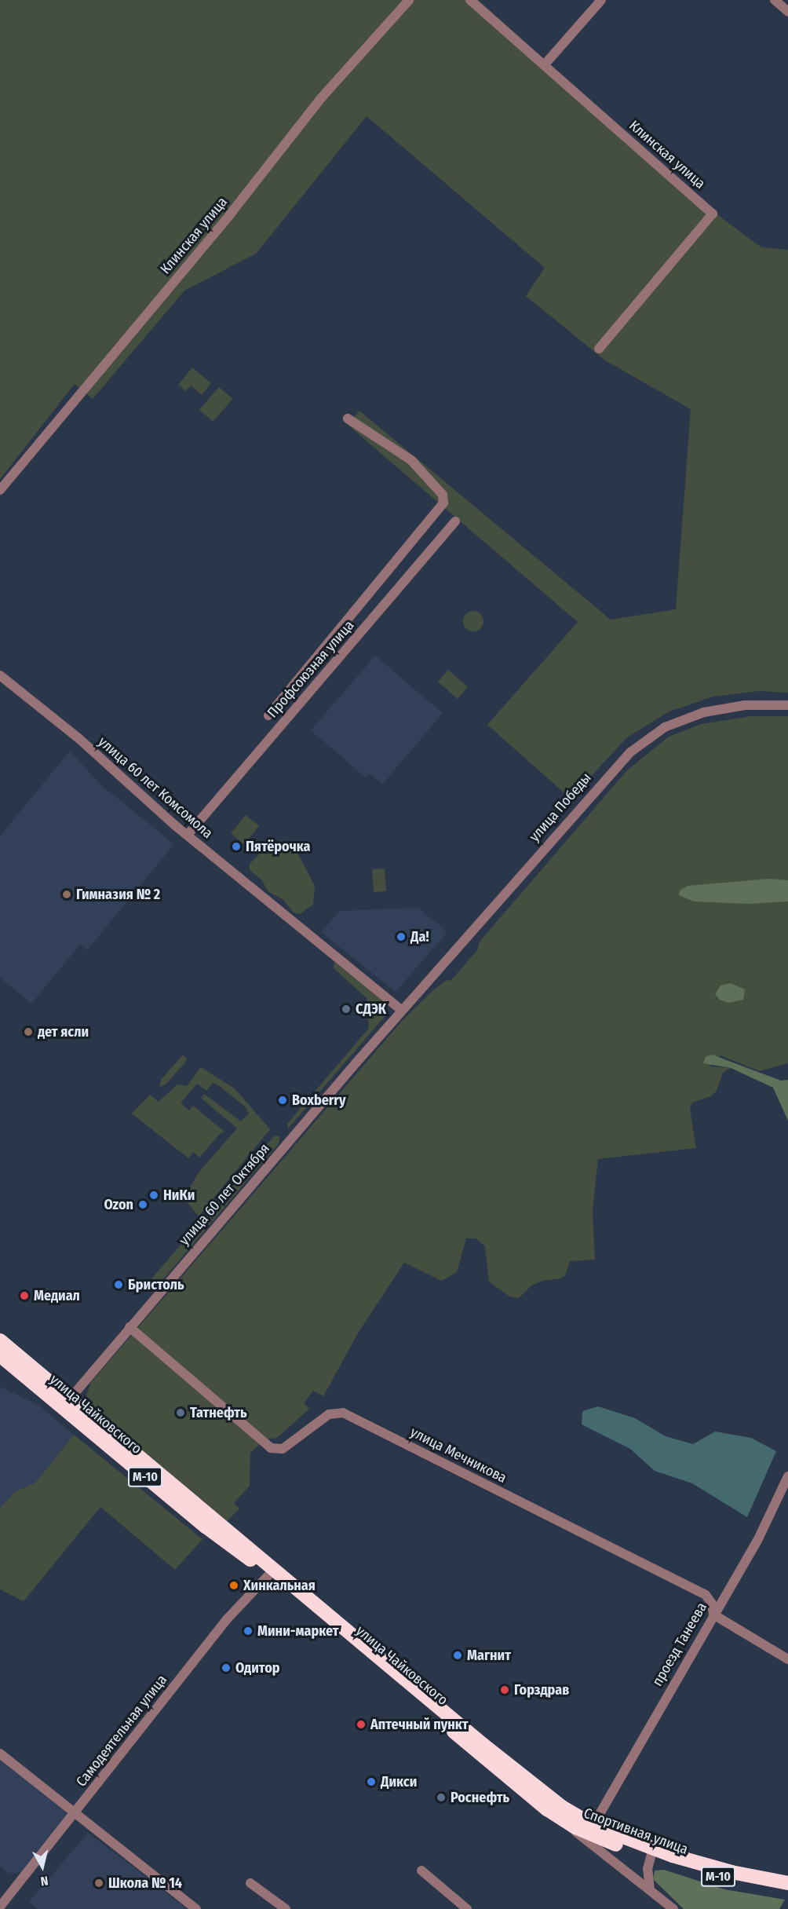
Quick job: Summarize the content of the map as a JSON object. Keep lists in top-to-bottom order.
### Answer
{
  "streets": {
    "highway": ["улица Чайковского", "М-10", "Спортивная улица"],
    "street": [
      "Клинская улица",
      "Профсоюзная улица",
      "улица 60 лет Комсомола",
      "улица Победы",
      "улица 60 лет Октября",
      "улица Мечникова",
      "проезд Танеева",
      "Самодеятельная улица"
    ]
  },
  "crossings": [
    ["Профсоюзная улица", "улица 60 лет Комсомола"],
    ["улица 60 лет Комсомола", "улица Победы"],
    ["улица 60 лет Комсомола", "улица 60 лет Октября"],
    ["улица Победы", "улица 60 лет Октября"],
    ["улица 60 лет Октября", "улица Чайковского"],
    ["улица 60 лет Октября", "улица Мечникова"],
    ["улица Чайковского", "Самодеятельная улица"],
    ["улица Чайковского", "Спортивная улица"],
    ["улица Мечникова", "проезд Танеева"],
    ["проезд Танеева", "Спортивная улица"]
  ],
  "places": [
    "Пятёрочка",
    "Гимназия № 2",
    "Да!",
    "СДЭК",
    "дет ясли",
    "Boxberry",
    "НиКи",
    "Ozon",
    "Бристоль",
    "Медиал",
    "Татнефть",
    "Хинкальная",
    "Мини-маркет",
    "Магнит",
    "Одитор",
    "Горздрав",
    "Аптечный пункт",
    "Дикси",
    "Роснефть",
    "Школа № 14"
  ],
  "north": "bottom"
}
